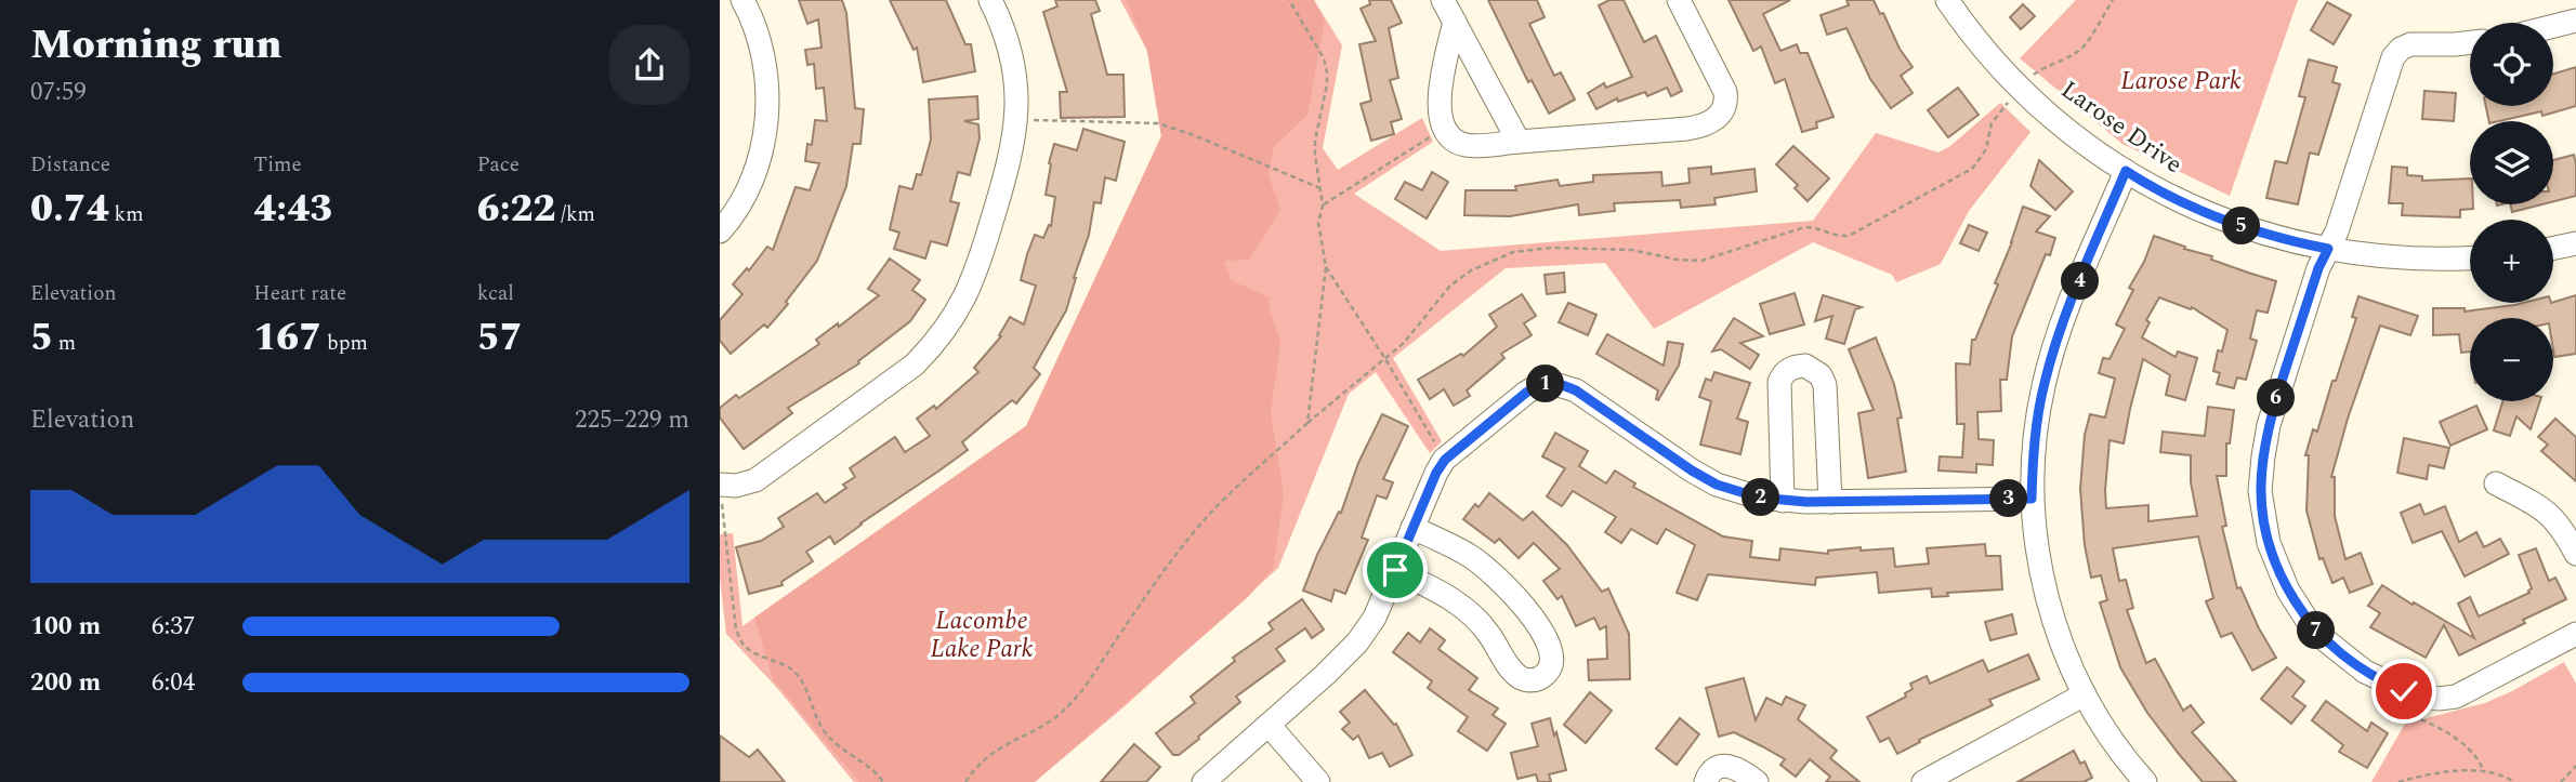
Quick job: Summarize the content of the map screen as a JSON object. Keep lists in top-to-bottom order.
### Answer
{
  "streets": {
    "street": ["Larose Drive"]
  },
  "parks": ["Larose Park", "Lacombe Lake Park"],
  "page": {
    "heading": ["Morning run", "07:59"],
    "map_buttons": ["+", "−"],
    "stats": [
      ["Distance", "0.74 km"],
      ["Time", "4:43"],
      ["Pace", "6:22 /km"],
      ["Elevation", "5 m"],
      ["Heart rate", "167 bpm"],
      ["kcal", "57"]
    ],
    "pins": [
      "5",
      "4",
      "1",
      "6",
      "2",
      "3",
      "7"
    ],
    "chart": ["Elevation", "225–229 m"],
    "list": [
      {
        "name": "100 m",
        "note": "6:37"
      },
      {
        "name": "200 m",
        "note": "6:04"
      }
    ]
  }
}
